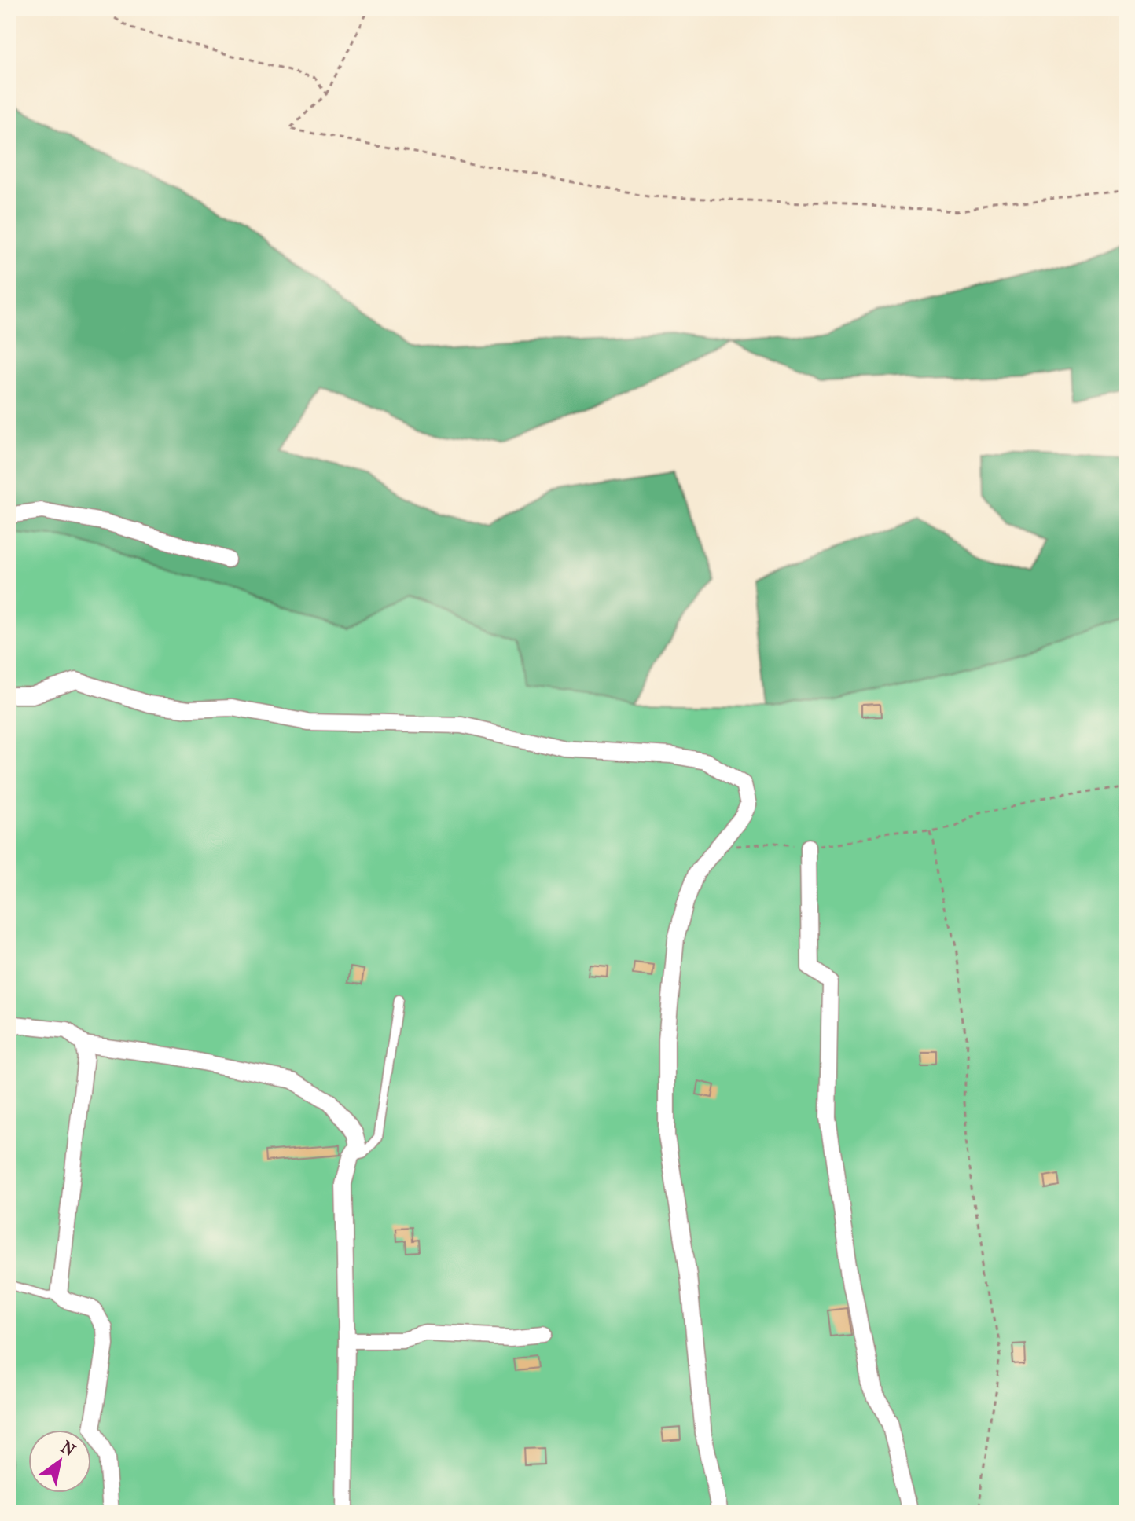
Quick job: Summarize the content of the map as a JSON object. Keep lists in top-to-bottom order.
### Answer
{
  "north": "top right"
}
